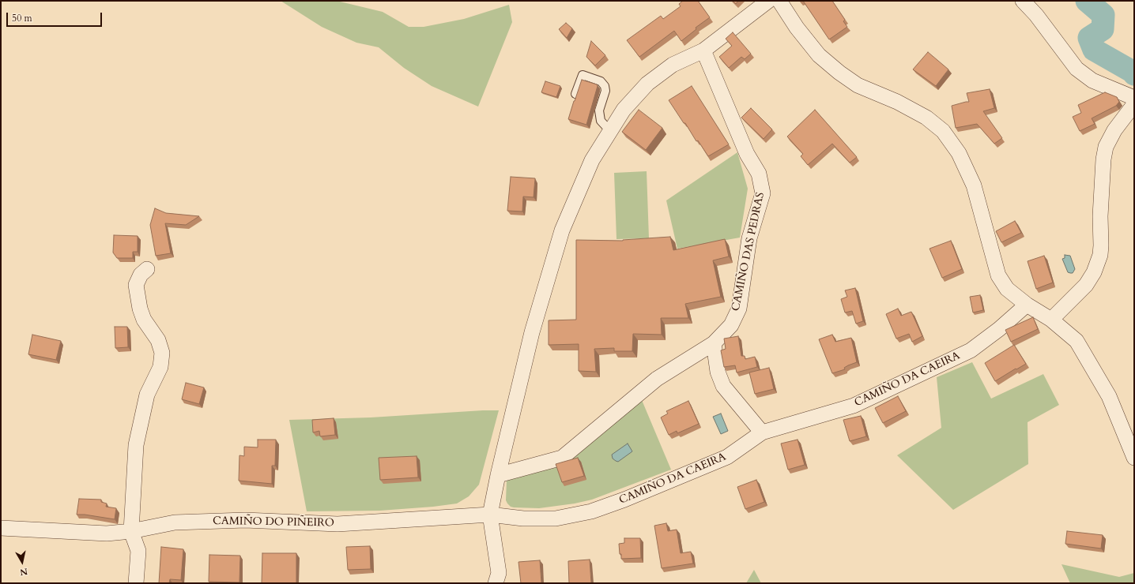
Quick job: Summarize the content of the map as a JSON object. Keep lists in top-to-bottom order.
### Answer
{
  "streets": {
    "street": ["CAMIÑO DAS PEDRAS", "CAMIÑO DA CAEIRA", "CAMIÑO DO PIÑEIRO"]
  },
  "crossings": [
    ["CAMIÑO DA CAEIRA", "CAMIÑO DO PIÑEIRO"]
  ],
  "scale_bar": "50 m",
  "north": "bottom"
}
